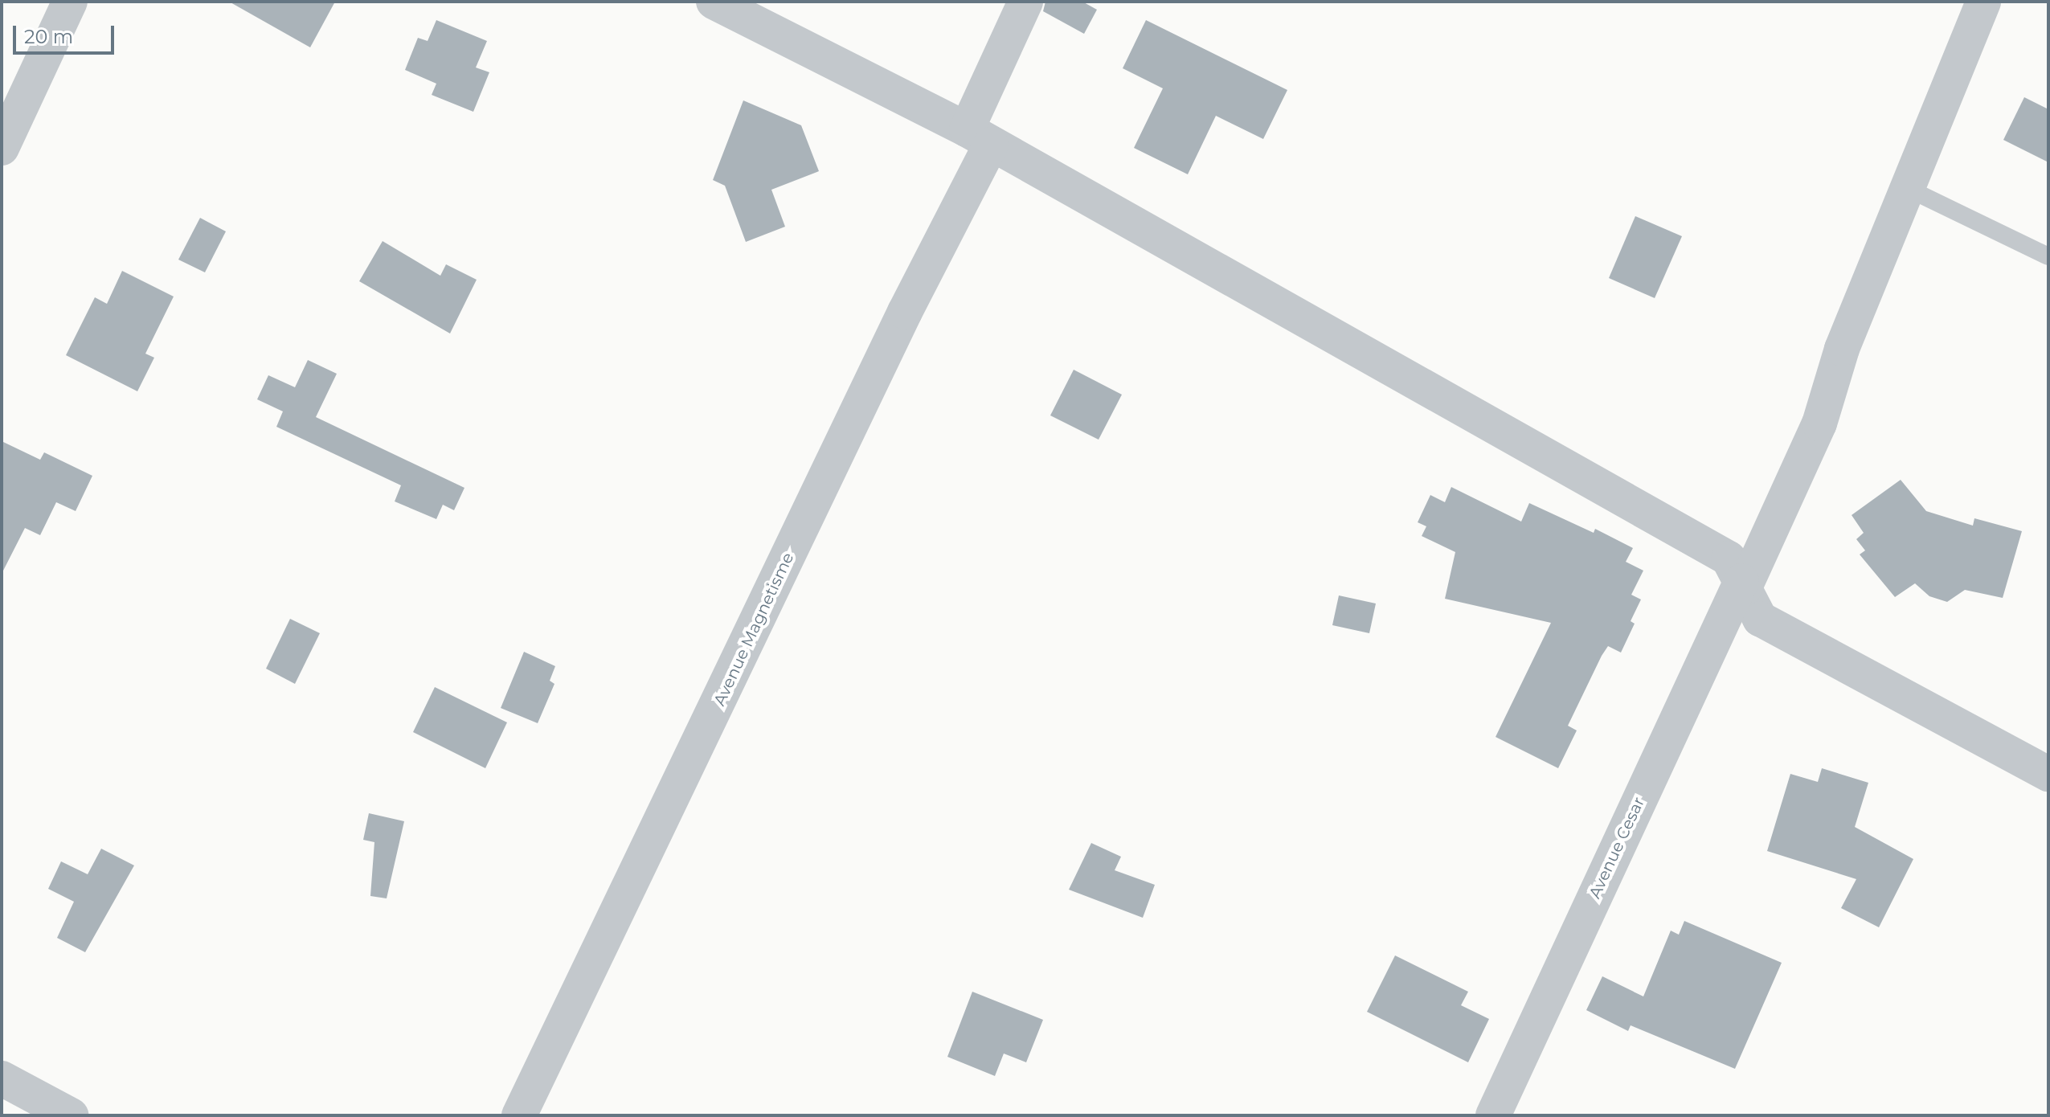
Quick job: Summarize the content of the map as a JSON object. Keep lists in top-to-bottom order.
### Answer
{
  "streets": {
    "street": ["Avenue Magnetisme", "Avenue Cesar"]
  },
  "scale_bar": "20 m"
}
